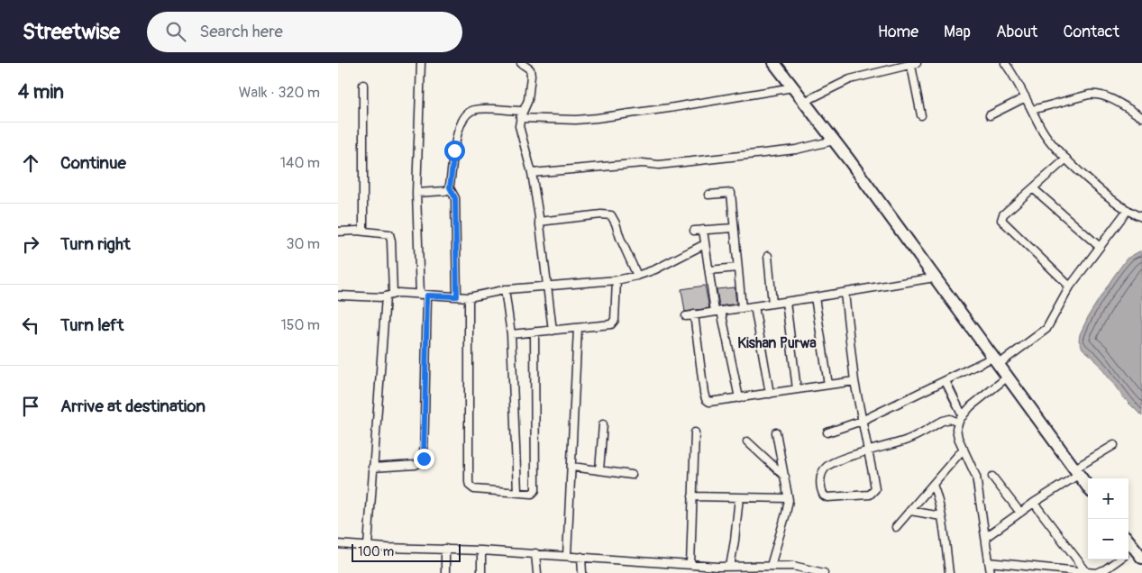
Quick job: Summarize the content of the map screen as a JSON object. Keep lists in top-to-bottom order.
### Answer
{
  "districts": ["Kishan Purwa"],
  "scale_bar": "100 m",
  "page": {
    "header": "Streetwise",
    "search": "Search here",
    "nav": [
      "Home",
      "Map",
      "About",
      "Contact"
    ],
    "heading": ["4 min", "Walk · 320 m"],
    "list": [
      ["Continue", "140 m"],
      ["Turn right", "30 m"],
      ["Turn left", "150 m"],
      "Arrive at destination"
    ],
    "map_buttons": ["+", "−"],
    "scale": "100 m"
  }
}
